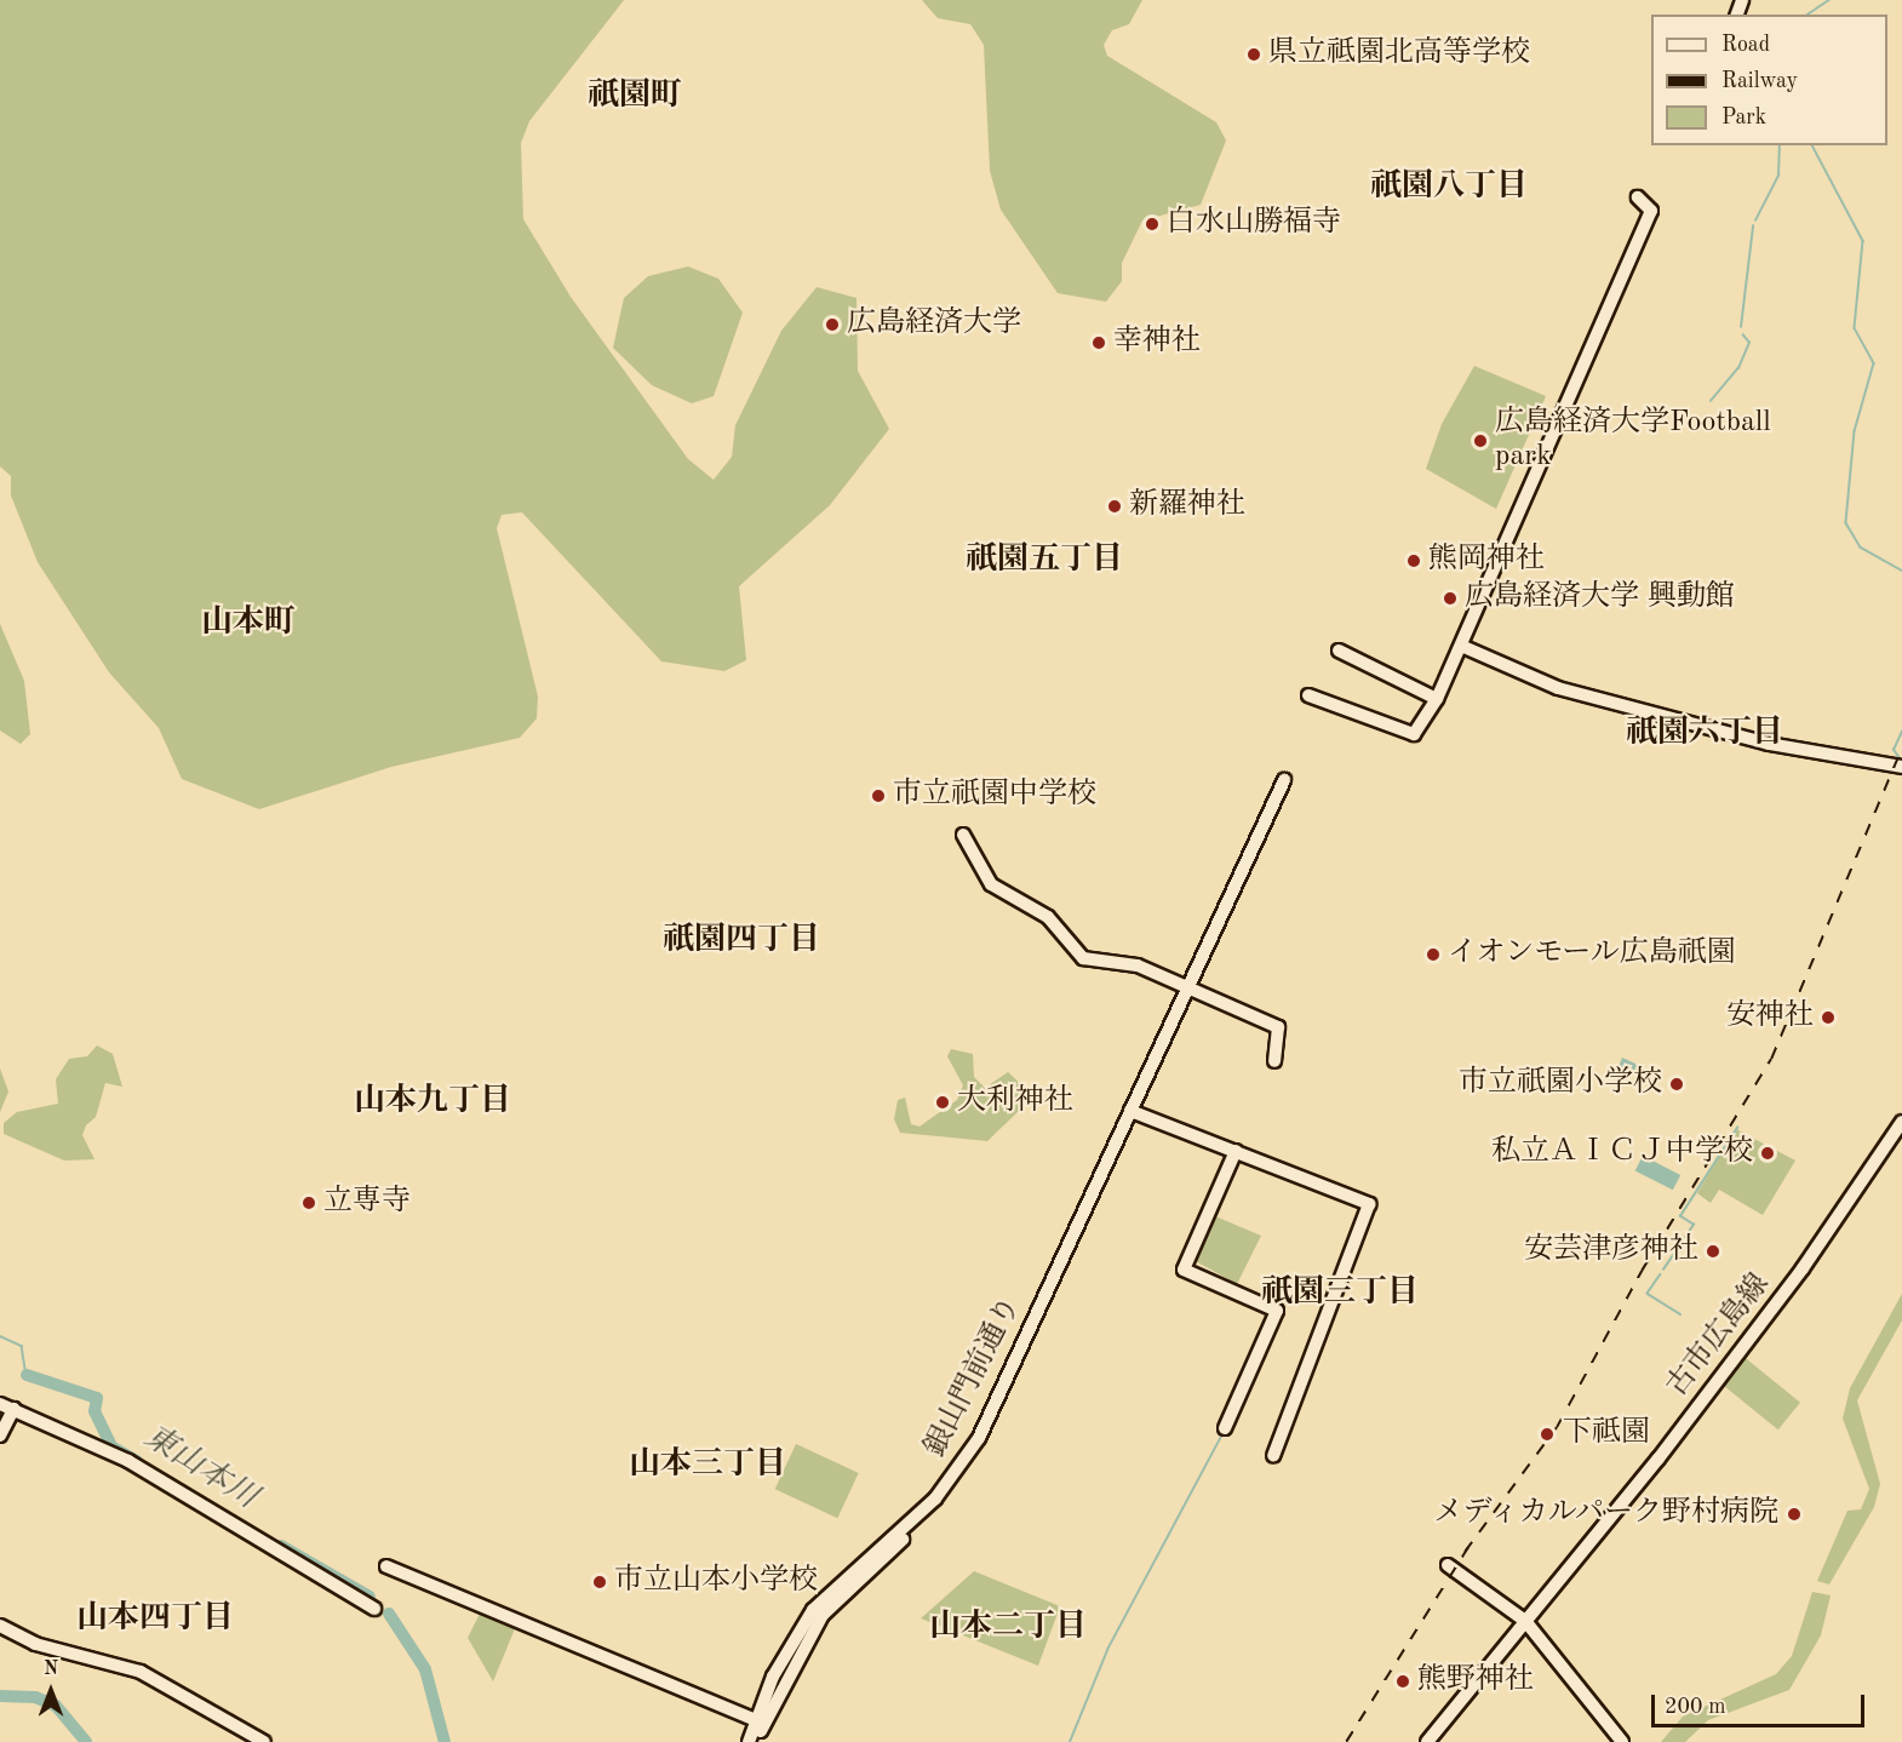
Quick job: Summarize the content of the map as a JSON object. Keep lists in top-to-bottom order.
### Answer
{
  "streets": {
    "street": ["古市広島線", "銀山門前通り"]
  },
  "districts": [
    "祇園町",
    "祇園八丁目",
    "祇園五丁目",
    "山本町",
    "祇園六丁目",
    "祇園四丁目",
    "山本九丁目",
    "祇園三丁目",
    "山本三丁目",
    "山本四丁目",
    "山本二丁目"
  ],
  "water": ["東山本川"],
  "places": [
    "県立祗園北高等学校",
    "白水山勝福寺",
    "広島経済大学",
    "幸神社",
    "広島経済大学Football park",
    "新羅神社",
    "熊岡神社",
    "広島経済大学 興動館",
    "市立祇園中学校",
    "イオンモール広島祇園",
    "安神社",
    "市立祇園小学校",
    "大利神社",
    "私立ＡＩＣＪ中学校",
    "立専寺",
    "安芸津彦神社",
    "下祗園",
    "メディカルパーク野村病院",
    "市立山本小学校",
    "熊野神社"
  ],
  "legend": ["Road", "Railway", "Park"],
  "scale_bar": "200 m",
  "north": "top"
}
